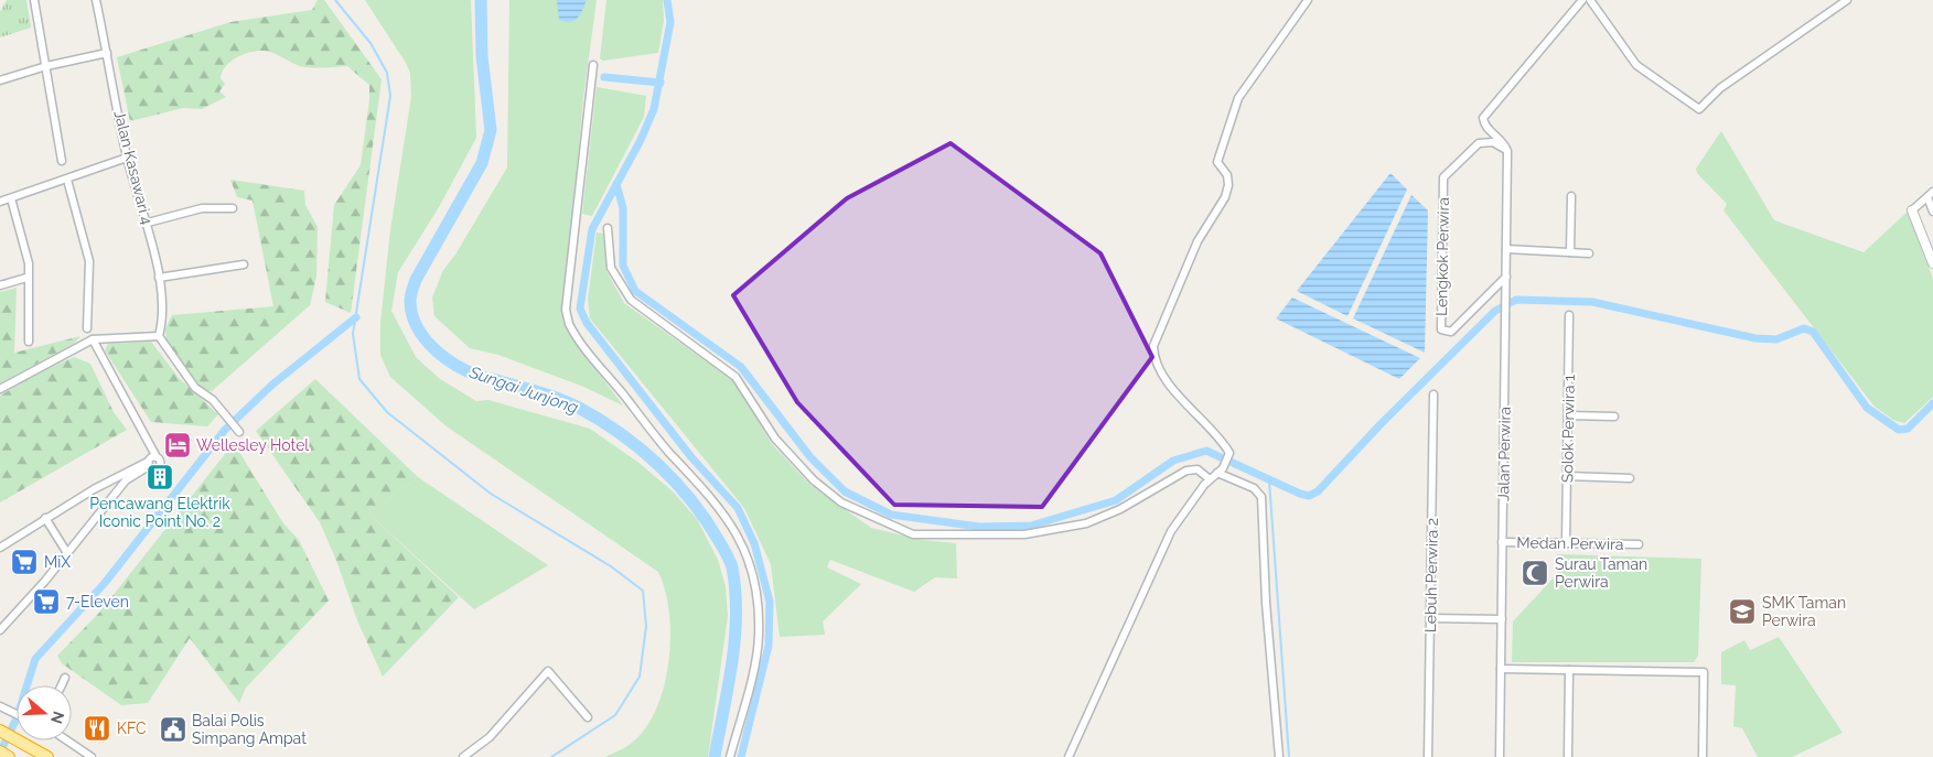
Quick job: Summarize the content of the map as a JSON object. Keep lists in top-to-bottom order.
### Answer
{
  "streets": {
    "street": [
      "Jalan Kasawari 4",
      "Lengkok Perwira",
      "Solok Perwira 1",
      "Jalan Perwira",
      "Medan Perwira",
      "Lebuh Perwira 2"
    ]
  },
  "crossings": [
    ["Lengkok Perwira", "Jalan Perwira"],
    ["Solok Perwira 1", "Medan Perwira"],
    ["Jalan Perwira", "Medan Perwira"]
  ],
  "water": ["Sungai Junjong"],
  "places": {
    "hotel": ["Wellesley Hotel"],
    "building": ["Pencawang Elektrik Iconic Point No. 2"],
    "supermarket": ["MiX", "7-Eleven"],
    "mosque": ["Surau Taman Perwira"],
    "school or university": ["SMK Taman Perwira"],
    "restaurant": ["KFC"],
    "public building": ["Balai Polis Simpang Ampat"]
  },
  "north": "right"
}
